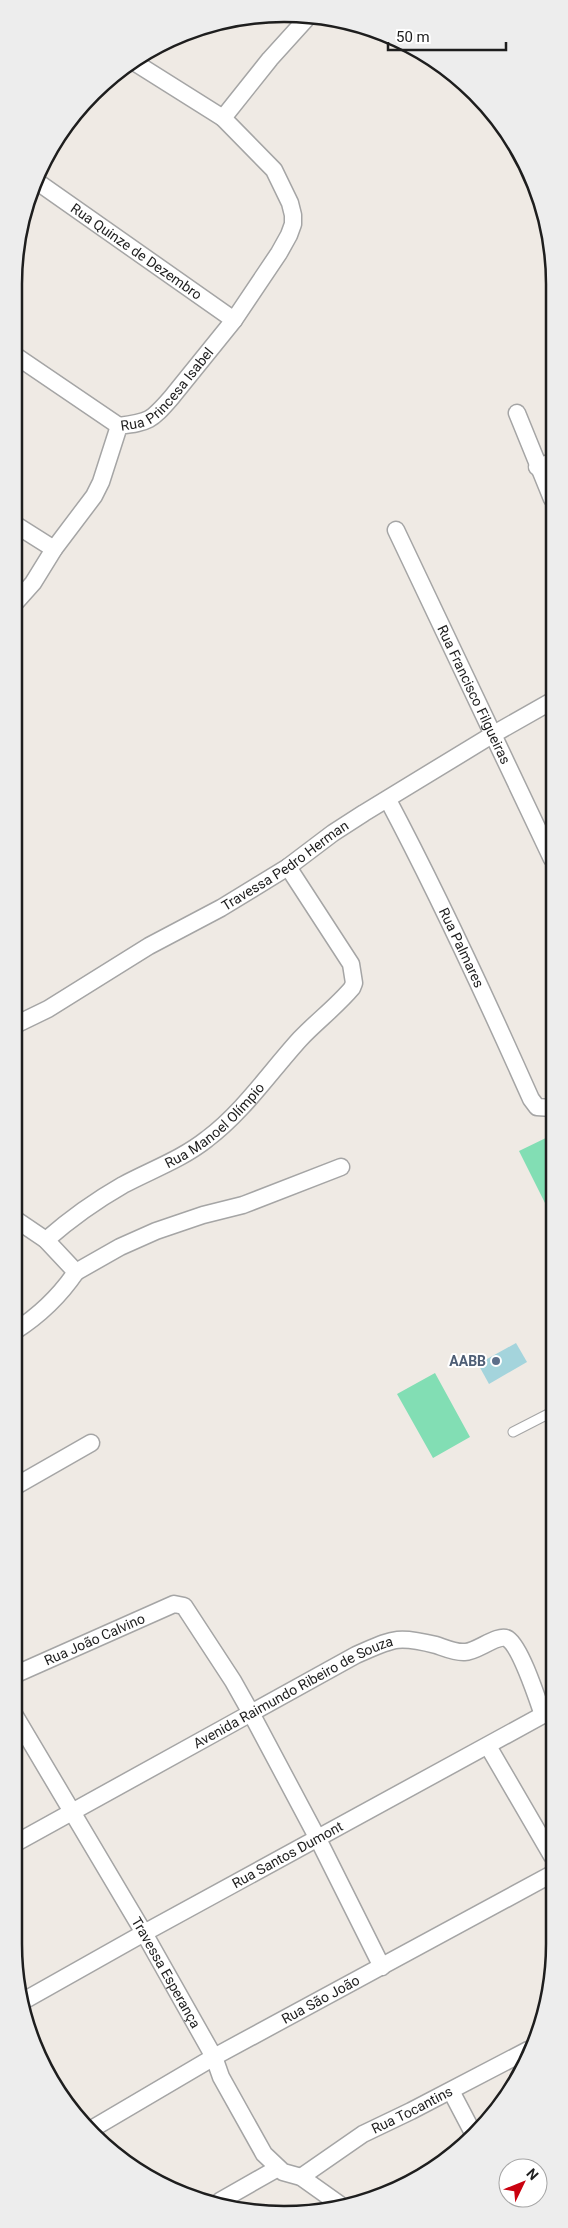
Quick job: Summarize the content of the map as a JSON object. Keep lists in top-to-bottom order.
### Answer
{
  "streets": {
    "street": [
      "Rua Quinze de Dezembro",
      "Rua Princesa Isabel",
      "Rua Francisco Filgueiras",
      "Travessa Pedro Herman",
      "Rua Palmares",
      "Rua Manoel Olímpio",
      "Rua João Calvino",
      "Avenida Raimundo Ribeiro de Souza",
      "Rua Santos Dumont",
      "Travessa Esperança",
      "Rua São João",
      "Rua Tocantins"
    ]
  },
  "crossings": [
    ["Rua Quinze de Dezembro", "Rua Princesa Isabel"],
    ["Rua Francisco Filgueiras", "Travessa Pedro Herman"],
    ["Travessa Pedro Herman", "Rua Palmares"],
    ["Travessa Pedro Herman", "Rua Manoel Olímpio"],
    ["Rua João Calvino", "Avenida Raimundo Ribeiro de Souza"],
    ["Avenida Raimundo Ribeiro de Souza", "Travessa Esperança"],
    ["Rua Santos Dumont", "Travessa Esperança"],
    ["Travessa Esperança", "Rua São João"],
    ["Travessa Esperança", "Rua Tocantins"]
  ],
  "places": ["AABB"],
  "scale_bar": "50 m",
  "north": "top right"
}
